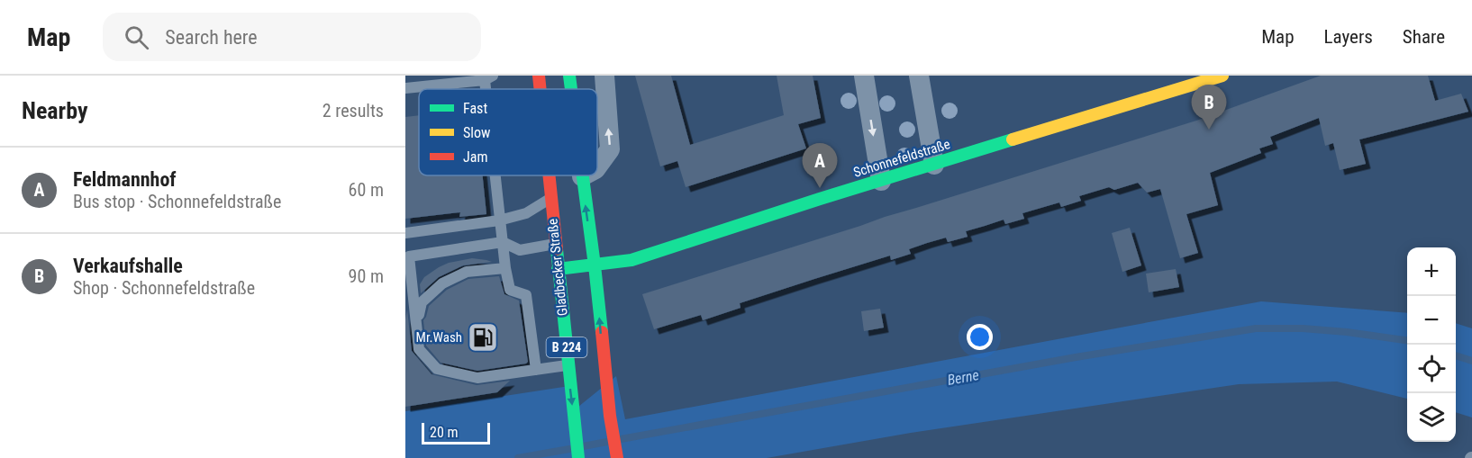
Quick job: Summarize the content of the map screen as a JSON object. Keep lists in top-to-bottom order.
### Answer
{
  "streets": {
    "main road": ["Schonnefeldstraße", "Gladbecker Straße", "B 224"]
  },
  "crossings": [
    ["Schonnefeldstraße", "Gladbecker Straße"],
    ["Schonnefeldstraße", "B 224"]
  ],
  "water": ["Berne"],
  "places": {
    "fuel station": ["Mr.Wash"]
  },
  "legend": ["Fast", "Slow", "Jam"],
  "scale_bar": "20 m",
  "page": {
    "header": "Map",
    "search": "Search here",
    "nav": ["Map", "Layers", "Share"],
    "heading": ["Nearby", "2 results"],
    "pins": ["B", "A"],
    "list": [
      {
        "mark": "A",
        "name": "Feldmannhof",
        "note": "Bus stop · Schonnefeldstraße",
        "value": "60 m"
      },
      {
        "mark": "B",
        "name": "Verkaufshalle",
        "note": "Shop · Schonnefeldstraße",
        "value": "90 m"
      }
    ],
    "map_buttons": ["+", "−"],
    "scale": "20 m"
  }
}
